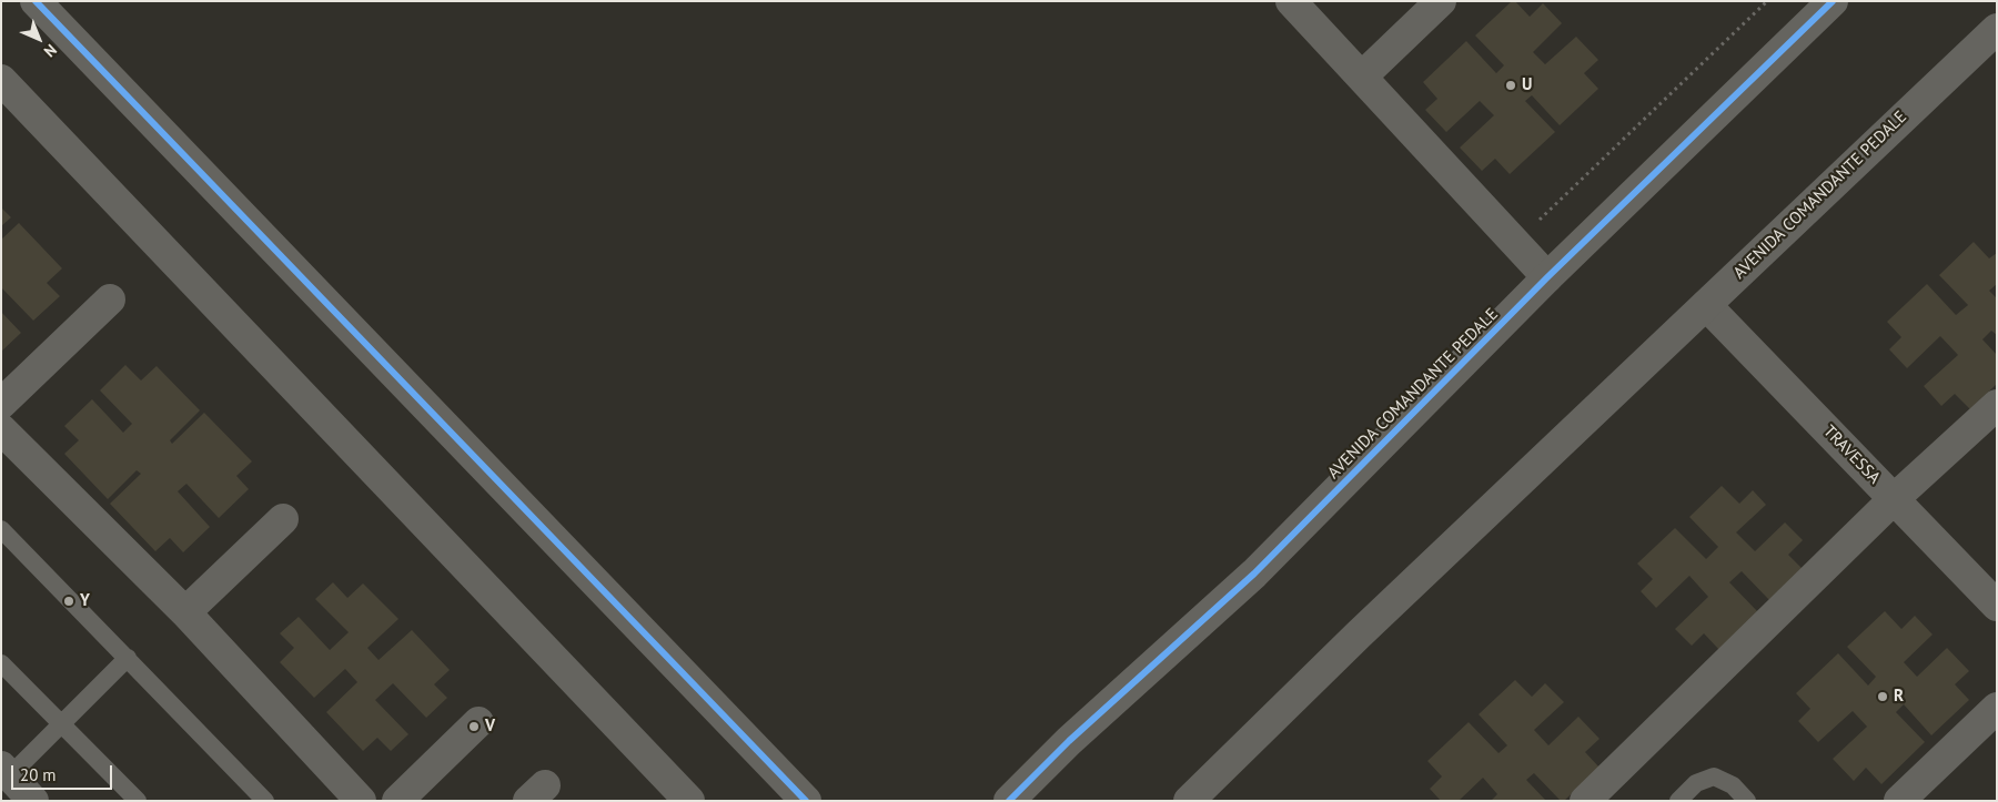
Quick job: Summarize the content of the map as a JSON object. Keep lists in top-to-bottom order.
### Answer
{
  "streets": {
    "street": ["AVENIDA COMANDANTE PEDALE", "TRAVESSA"]
  },
  "crossings": [
    ["AVENIDA COMANDANTE PEDALE", "TRAVESSA"]
  ],
  "places": [
    "U",
    "Y",
    "R",
    "V"
  ],
  "scale_bar": "20 m",
  "north": "bottom right"
}
